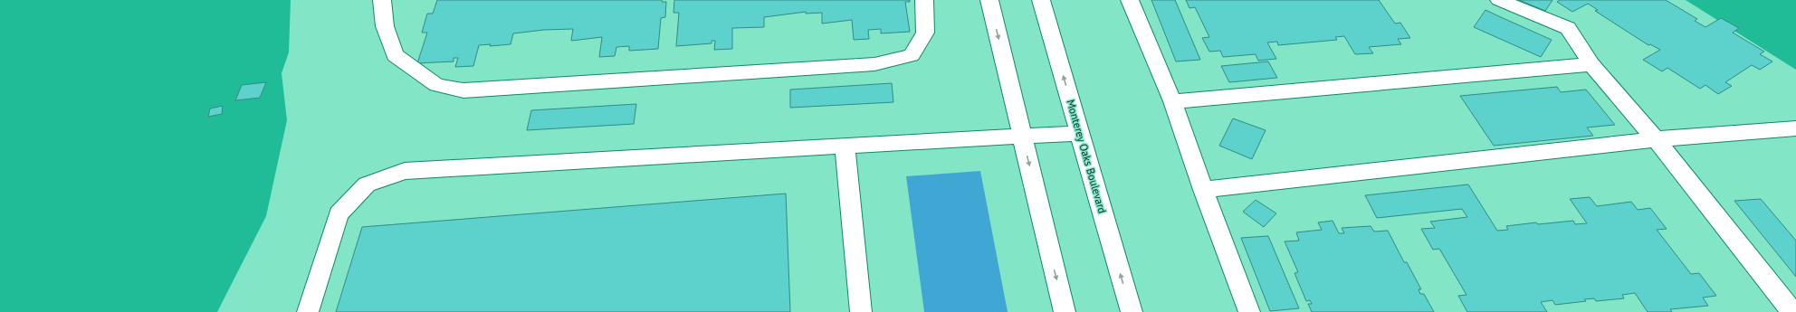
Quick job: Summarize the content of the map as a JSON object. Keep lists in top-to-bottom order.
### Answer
{
  "streets": {
    "street": ["Monterey Oaks Boulevard"]
  }
}
